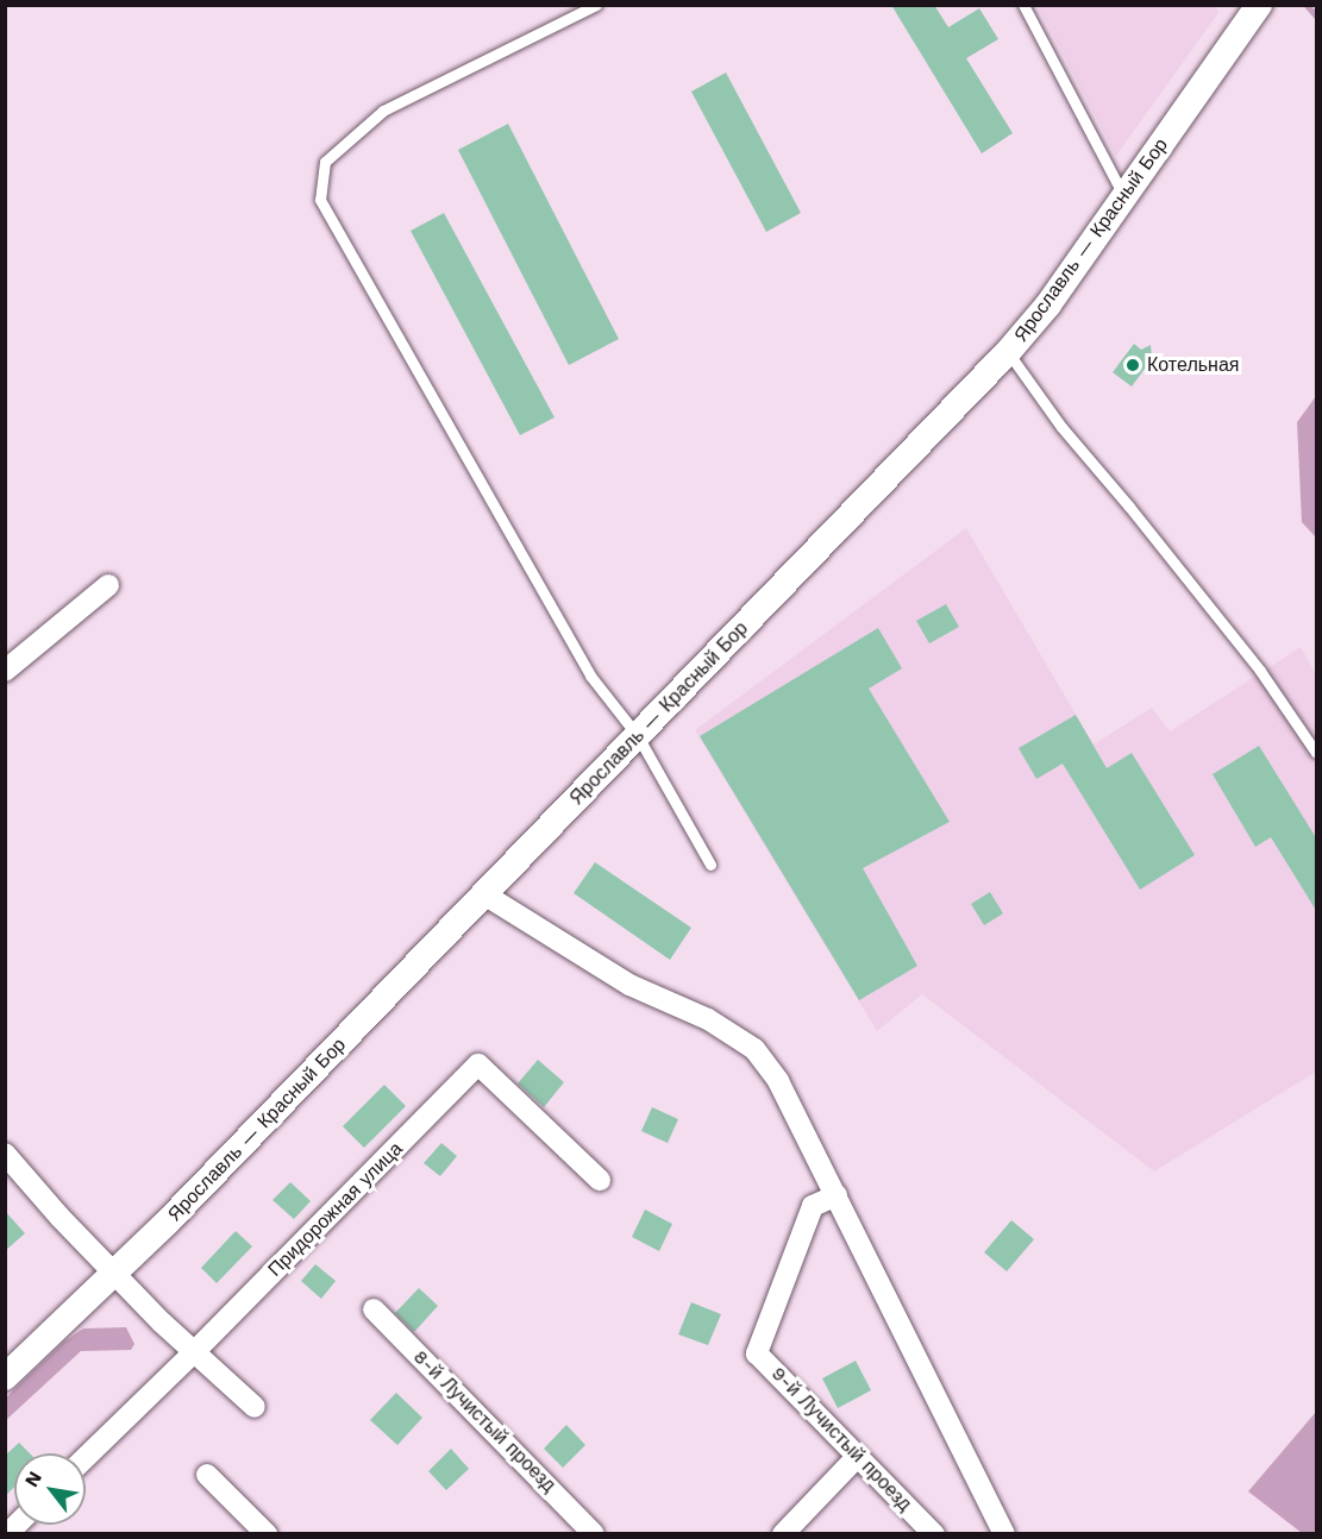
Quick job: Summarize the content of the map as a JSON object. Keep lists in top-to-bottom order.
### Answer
{
  "streets": {
    "street": [
      "Ярославль — Красный Бор",
      "Придорожная улица",
      "8-й Лучистый проезд",
      "9-й Лучистый проезд"
    ]
  },
  "places": ["Котельная"],
  "north": "top left"
}
